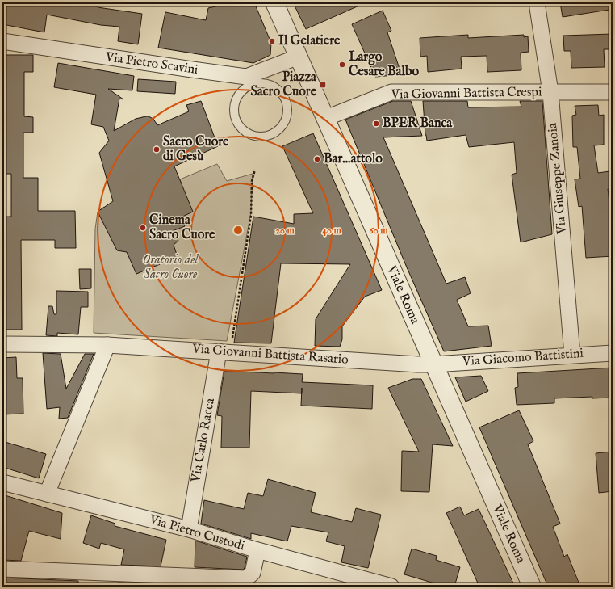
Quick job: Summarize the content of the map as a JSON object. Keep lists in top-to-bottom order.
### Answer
{
  "streets": {
    "street": [
      "Via Pietro Scavini",
      "Via Giovanni Battista Crespi",
      "Via Giuseppe Zanoia",
      "Viale Roma",
      "Via Giovanni Battista Rasario",
      "Via Giacomo Battistini",
      "Via Carlo Racca",
      "Via Pietro Custodi"
    ]
  },
  "crossings": [
    ["Via Pietro Scavini", "Viale Roma"],
    ["Via Giovanni Battista Crespi", "Via Giuseppe Zanoia"],
    ["Via Giovanni Battista Crespi", "Viale Roma"],
    ["Via Giuseppe Zanoia", "Via Giacomo Battistini"],
    ["Viale Roma", "Via Giovanni Battista Rasario"],
    ["Viale Roma", "Via Giacomo Battistini"],
    ["Via Giovanni Battista Rasario", "Via Giacomo Battistini"],
    ["Via Giovanni Battista Rasario", "Via Carlo Racca"],
    ["Via Carlo Racca", "Via Pietro Custodi"]
  ],
  "parks": ["Oratorio del Sacro Cuore"],
  "places": {
    "other": [
      "Il Gelatiere",
      "Largo Cesare Balbo",
      "BPER Banca",
      "Sacro Cuore di Gesù",
      "Bar...attolo",
      "Cinema Sacro Cuore"
    ],
    "transit": ["Piazza Sacro Cuore"]
  },
  "rings": ["20 m", "40 m", "60 m"]
}
